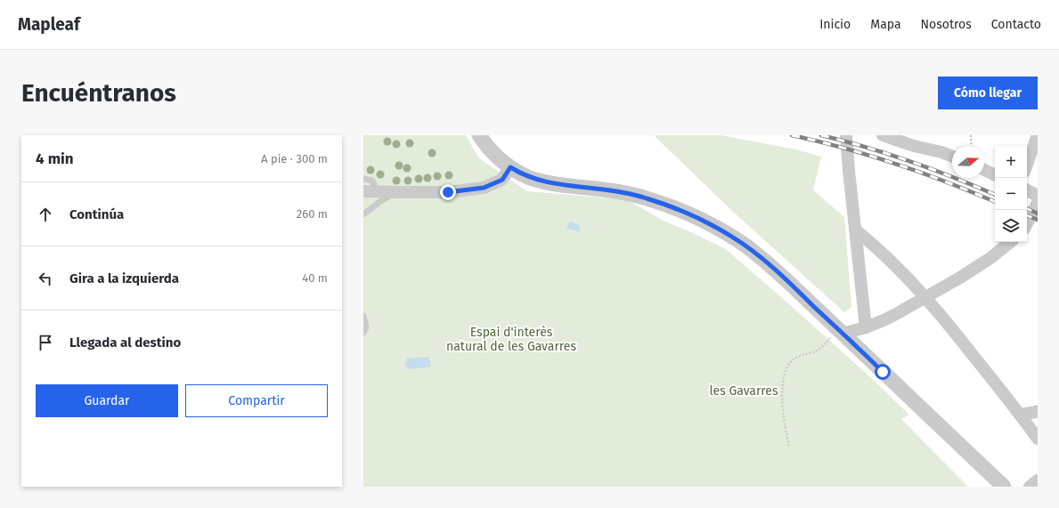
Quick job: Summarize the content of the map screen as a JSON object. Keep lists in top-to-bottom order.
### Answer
{
  "parks": ["Espai d'interès natural de les Gavarres", "les Gavarres"],
  "north": "right",
  "page": {
    "header": "Mapleaf",
    "nav": [
      "Inicio",
      "Mapa",
      "Nosotros",
      "Contacto"
    ],
    "buttons": [
      "Cómo llegar",
      ["Guardar", "Compartir"]
    ],
    "title": "Encuéntranos",
    "heading": ["4 min", "A pie · 300 m"],
    "map_buttons": ["+", "−"],
    "list": [
      ["Continúa", "260 m"],
      ["Gira a la izquierda", "40 m"],
      "Llegada al destino"
    ]
  }
}
